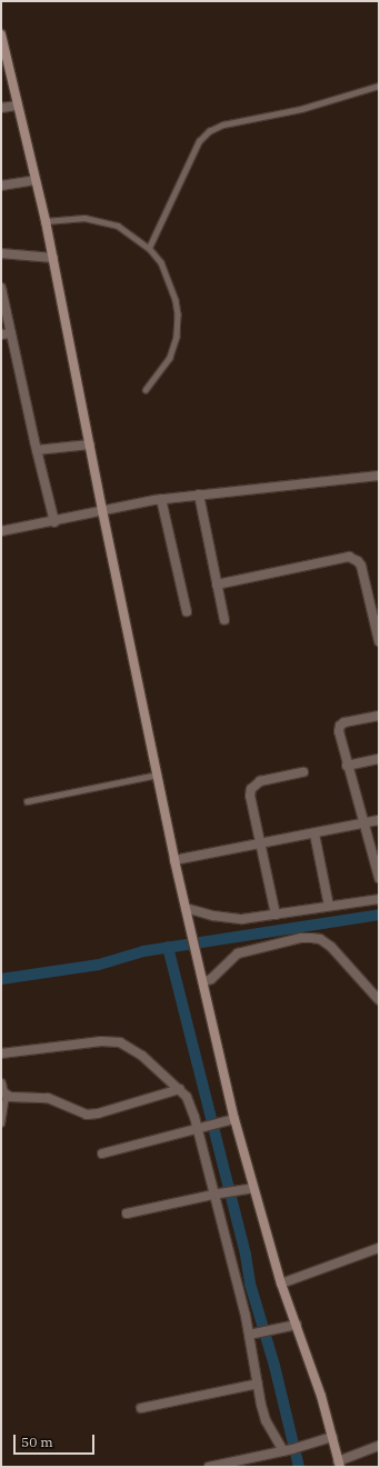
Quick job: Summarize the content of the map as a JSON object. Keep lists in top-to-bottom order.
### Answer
{
  "scale_bar": "50 m"
}
